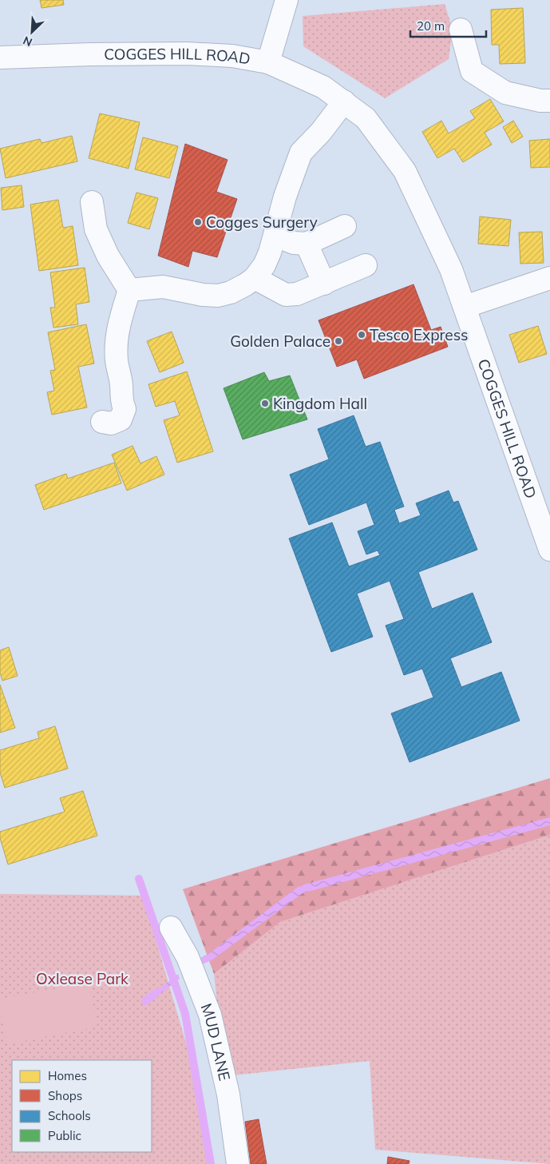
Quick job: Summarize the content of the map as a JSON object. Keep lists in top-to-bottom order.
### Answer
{
  "streets": {
    "street": ["COGGES HILL ROAD", "MUD LANE"]
  },
  "parks": ["Oxlease Park"],
  "places": [
    "Cogges Surgery",
    "Tesco Express",
    "Golden Palace",
    "Kingdom Hall"
  ],
  "legend": [
    "Homes",
    "Shops",
    "Schools",
    "Public"
  ],
  "scale_bar": "20 m",
  "north": "bottom left"
}
